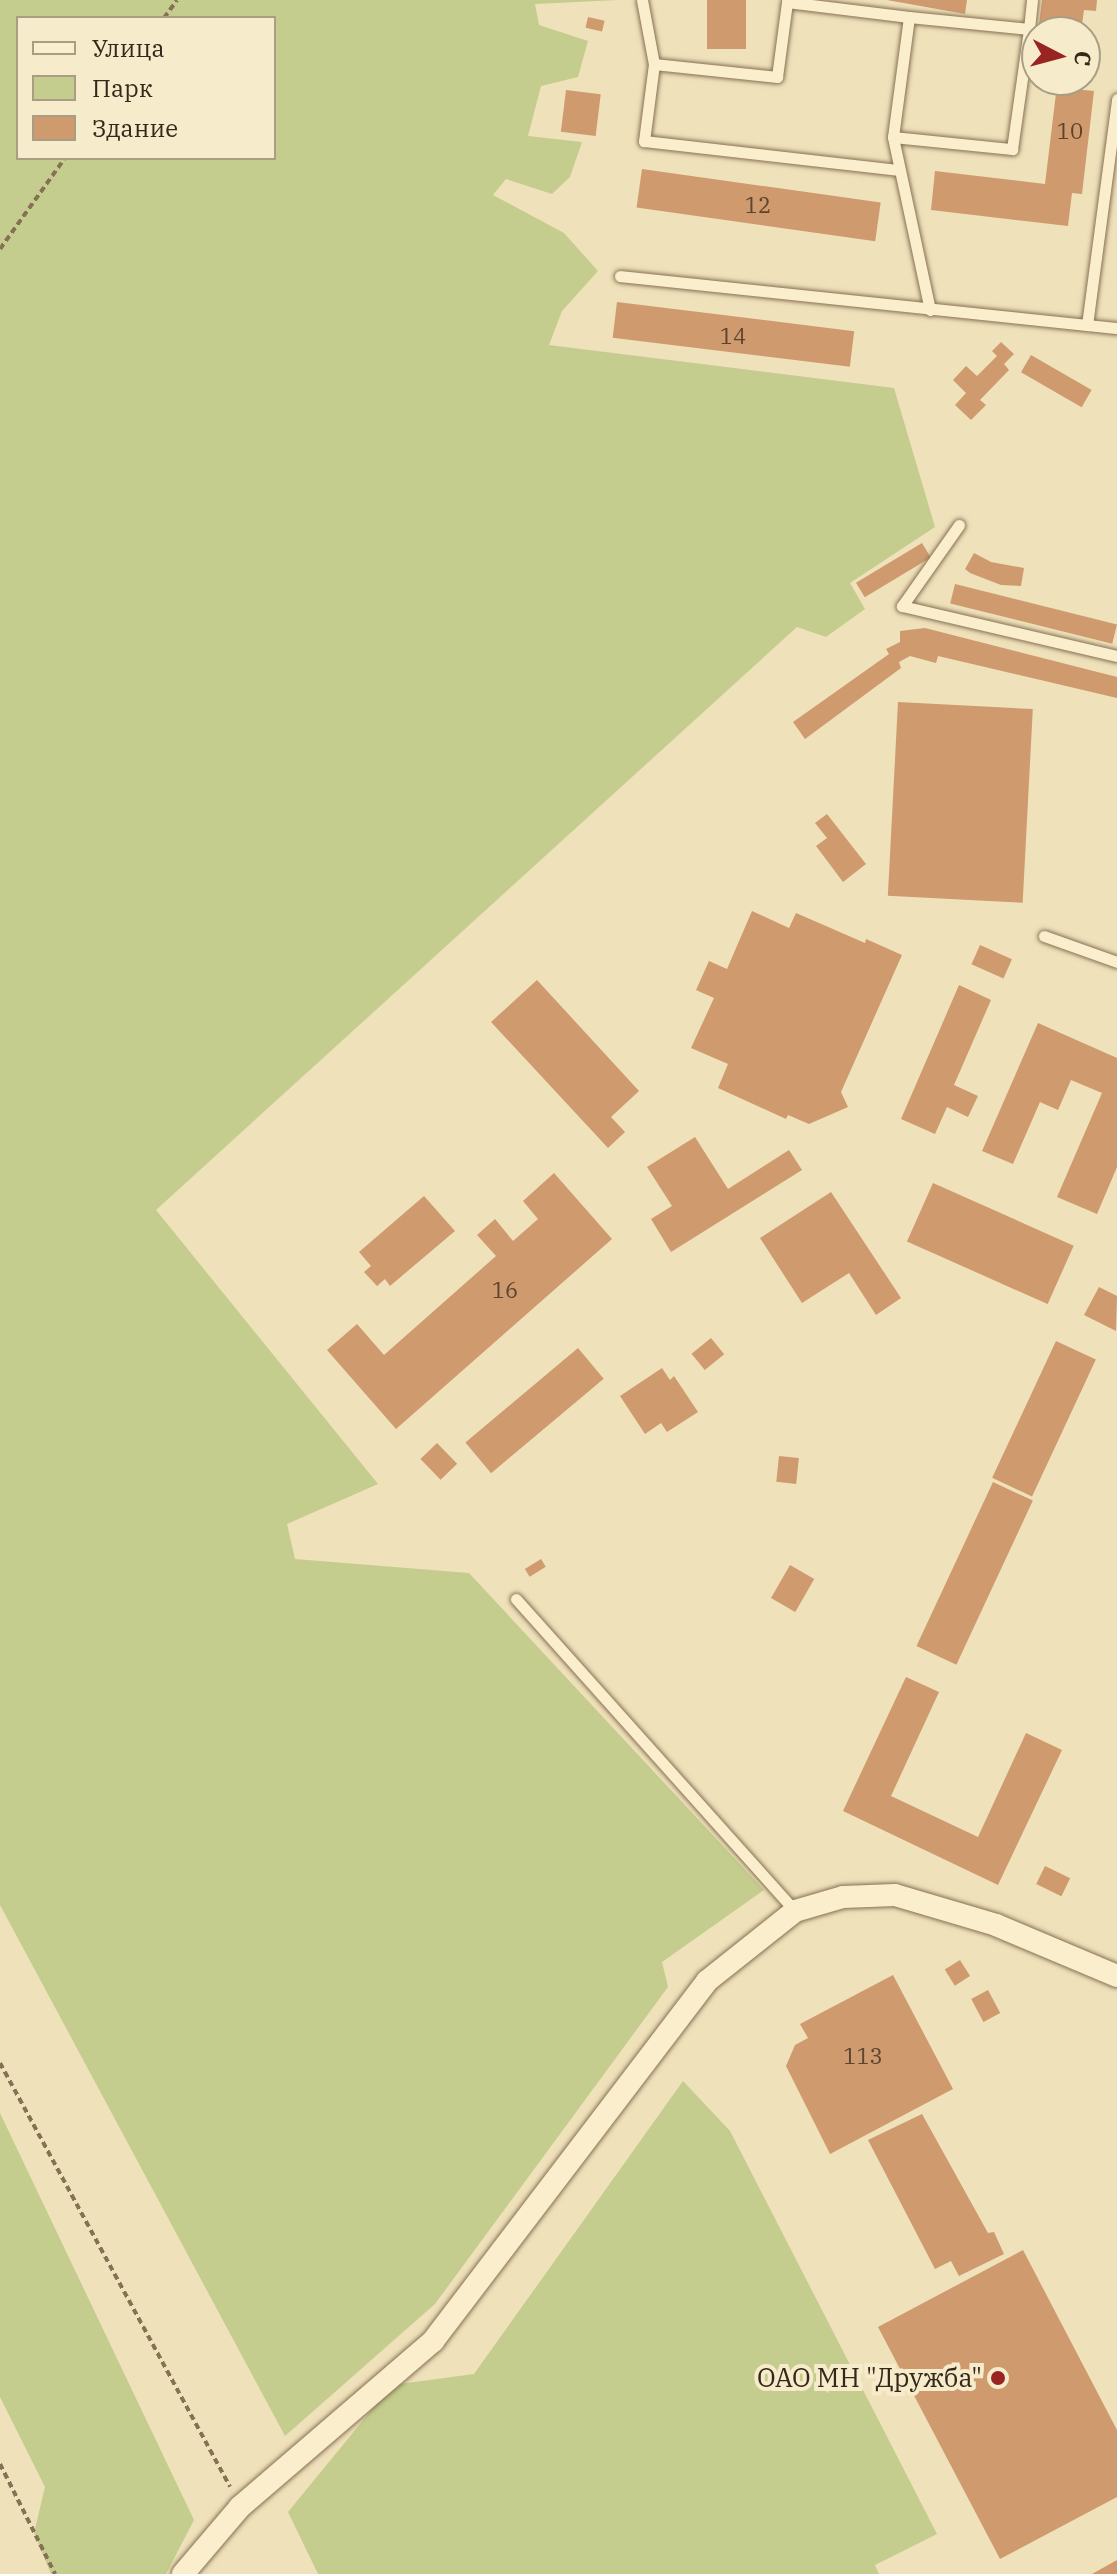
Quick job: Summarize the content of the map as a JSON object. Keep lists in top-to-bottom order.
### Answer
{
  "places": ["ОАО МН \"Дружба\""],
  "house_numbers": [
    "10",
    "12",
    "14",
    "16",
    "113"
  ],
  "legend": ["Улица", "Парк", "Здание"],
  "north": "right"
}
